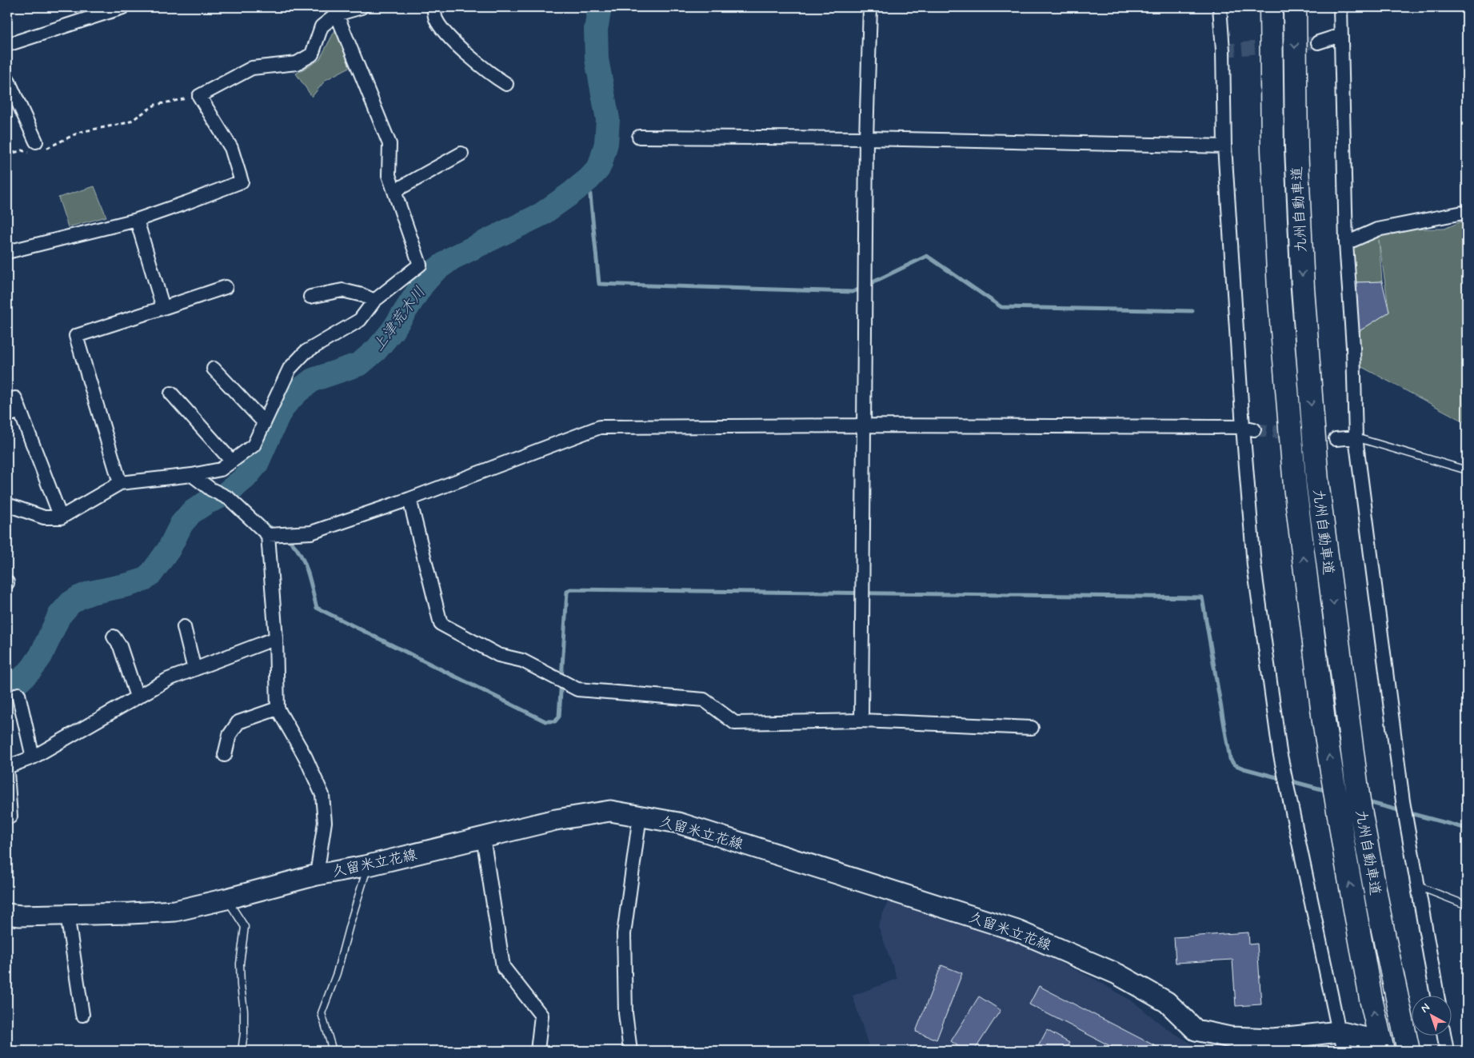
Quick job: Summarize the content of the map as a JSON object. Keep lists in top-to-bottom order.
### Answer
{
  "streets": {
    "highway": ["九州自動車道"],
    "main road": ["久留米立花線"]
  },
  "water": ["上津荒木川"],
  "north": "top left"
}
